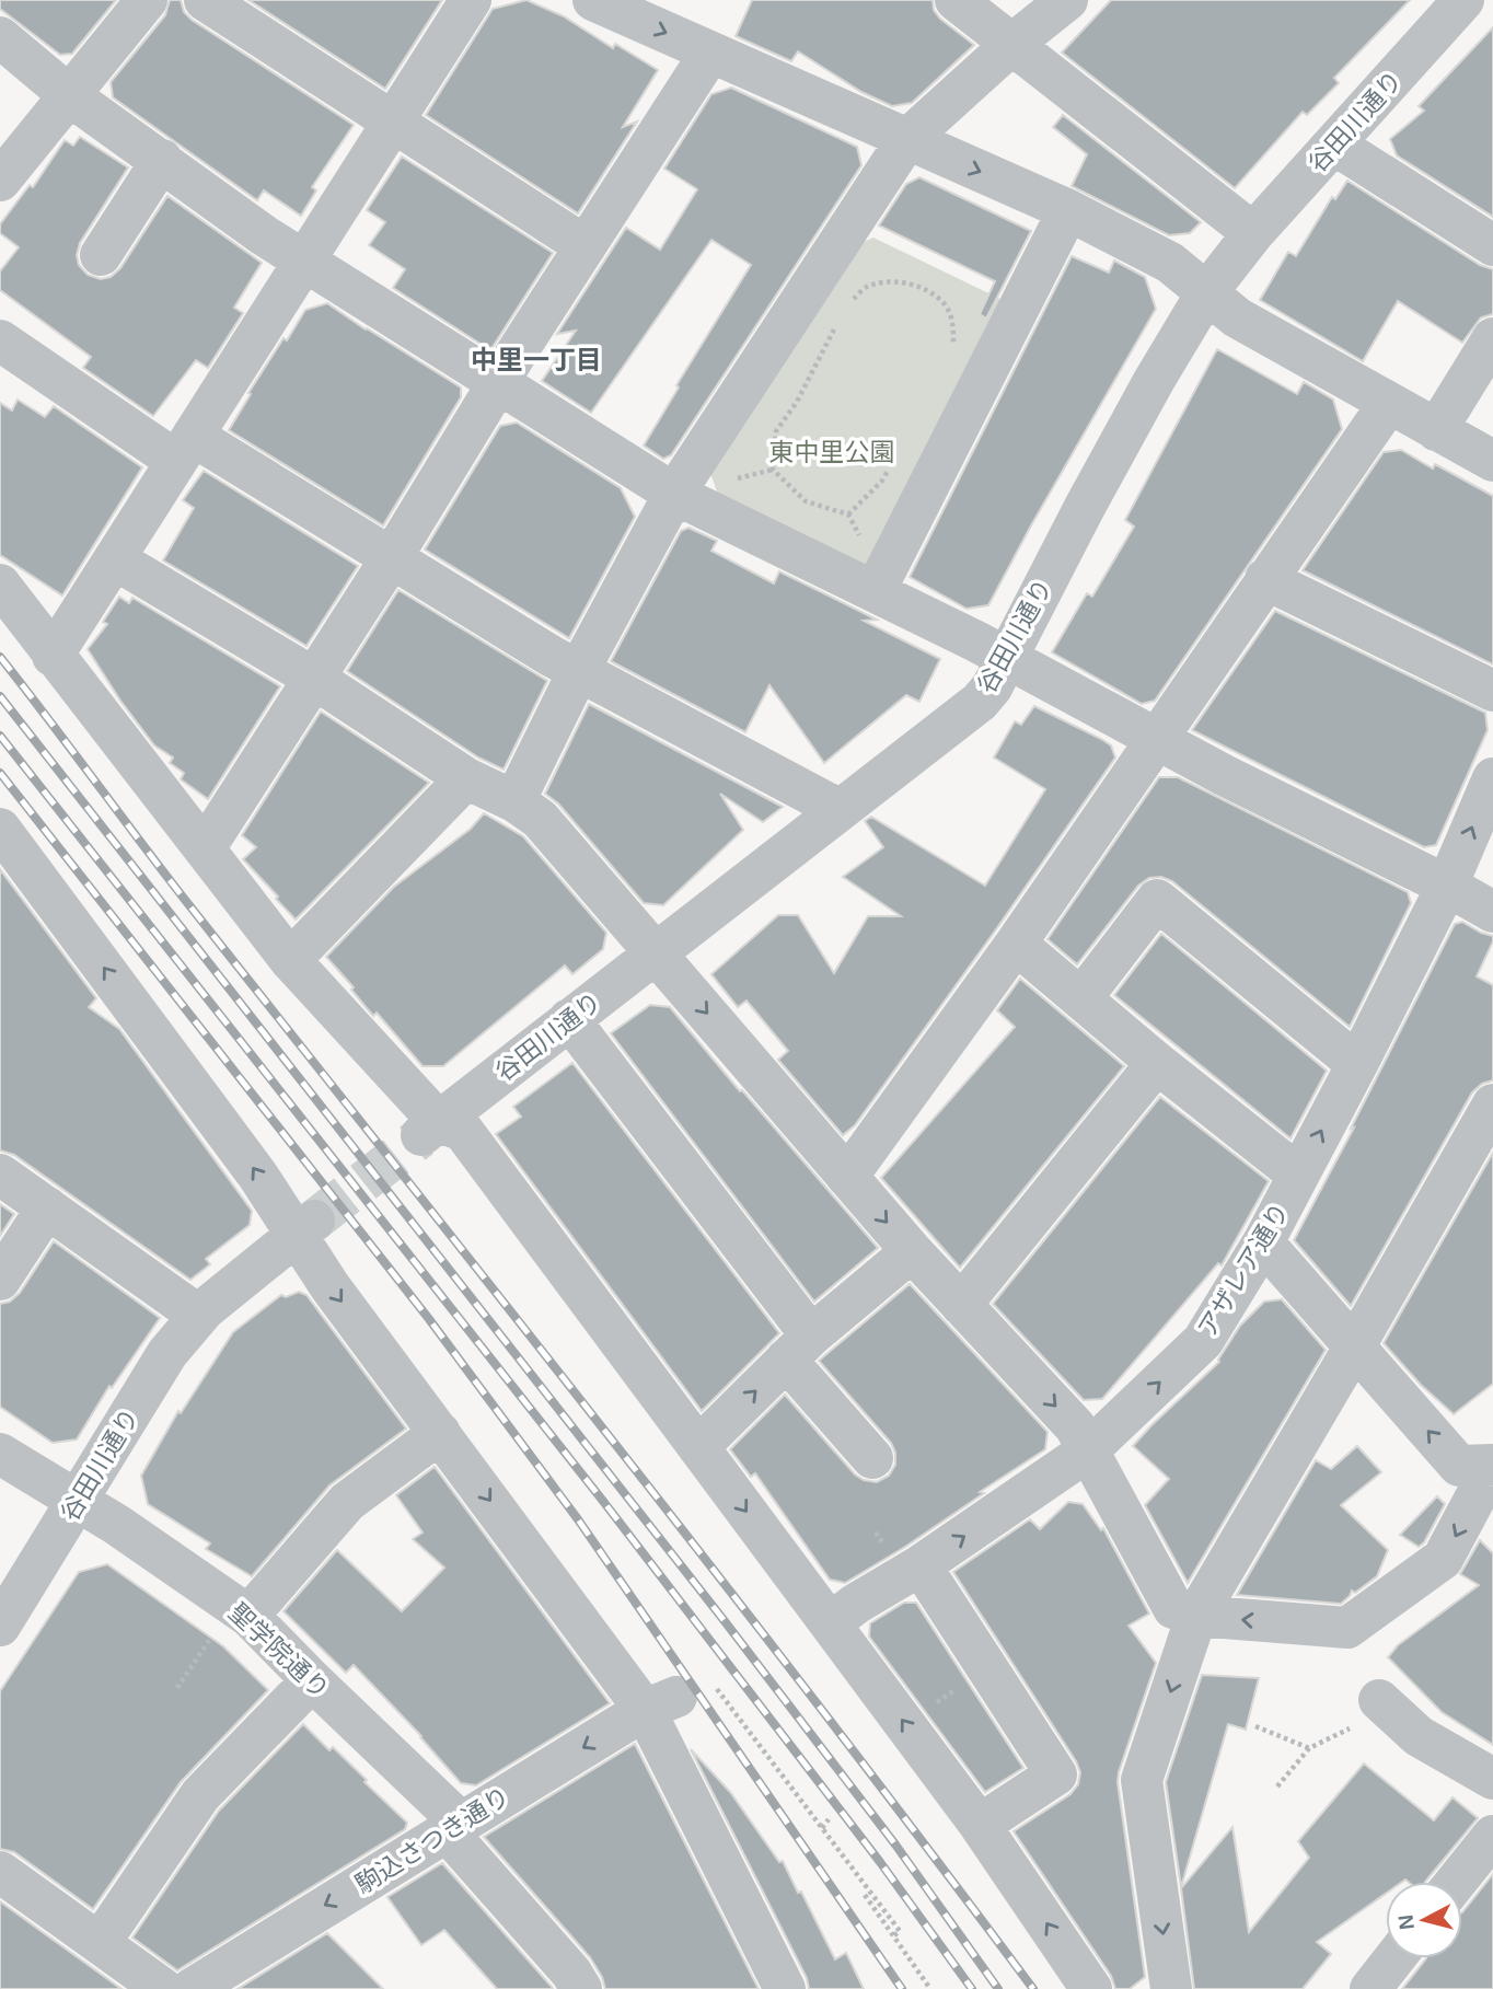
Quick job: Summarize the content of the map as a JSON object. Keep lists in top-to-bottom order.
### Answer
{
  "streets": {
    "street": [
      "谷田川通り",
      "アザレア通り",
      "聖学院通り",
      "駒込さつき通り"
    ]
  },
  "crossings": [
    ["谷田川通り", "聖学院通り"],
    ["聖学院通り", "駒込さつき通り"]
  ],
  "districts": ["中里一丁目"],
  "parks": ["東中里公園"],
  "north": "left"
}
